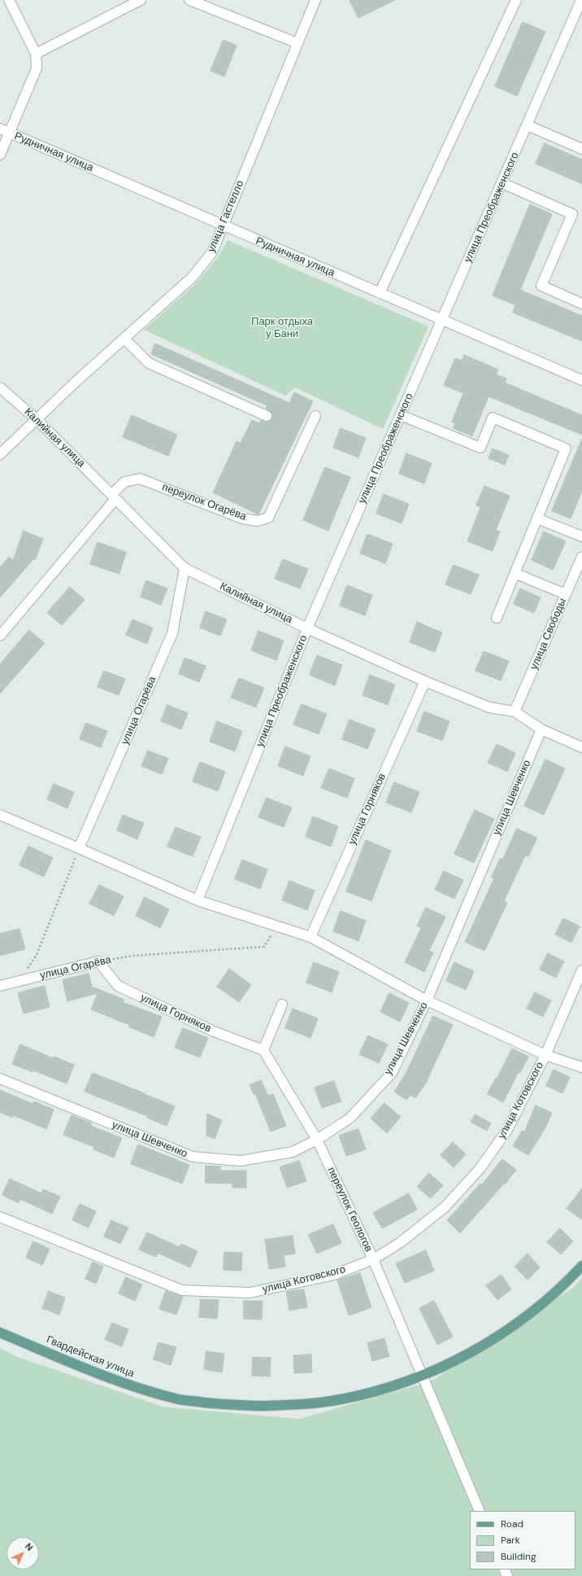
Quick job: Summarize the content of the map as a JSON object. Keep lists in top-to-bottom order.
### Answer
{
  "streets": {
    "main road": ["Гвардейская улица"],
    "street": [
      "Рудничная улица",
      "улица Преображенского",
      "улица Гастелло",
      "Калийная улица",
      "переулок Огарёва",
      "улица Свободы",
      "улица Огарёва",
      "улица Шевченко",
      "улица Горняков",
      "улица Котовского",
      "переулок Геологов"
    ]
  },
  "crossings": [
    ["Рудничная улица", "улица Преображенского"],
    ["Рудничная улица", "улица Гастелло"],
    ["улица Преображенского", "Калийная улица"],
    ["улица Гастелло", "Калийная улица"],
    ["Калийная улица", "переулок Огарёва"],
    ["Калийная улица", "улица Свободы"],
    ["Калийная улица", "улица Огарёва"],
    ["Калийная улица", "улица Шевченко"],
    ["Калийная улица", "улица Горняков"],
    ["улица Огарёва", "улица Горняков"],
    ["улица Шевченко", "переулок Геологов"],
    ["улица Горняков", "переулок Геологов"],
    ["улица Котовского", "переулок Геологов"],
    ["переулок Геологов", "Гвардейская улица"]
  ],
  "parks": ["Парк отдыха у Бани"],
  "legend": ["Road", "Park", "Building"],
  "north": "top right"
}
